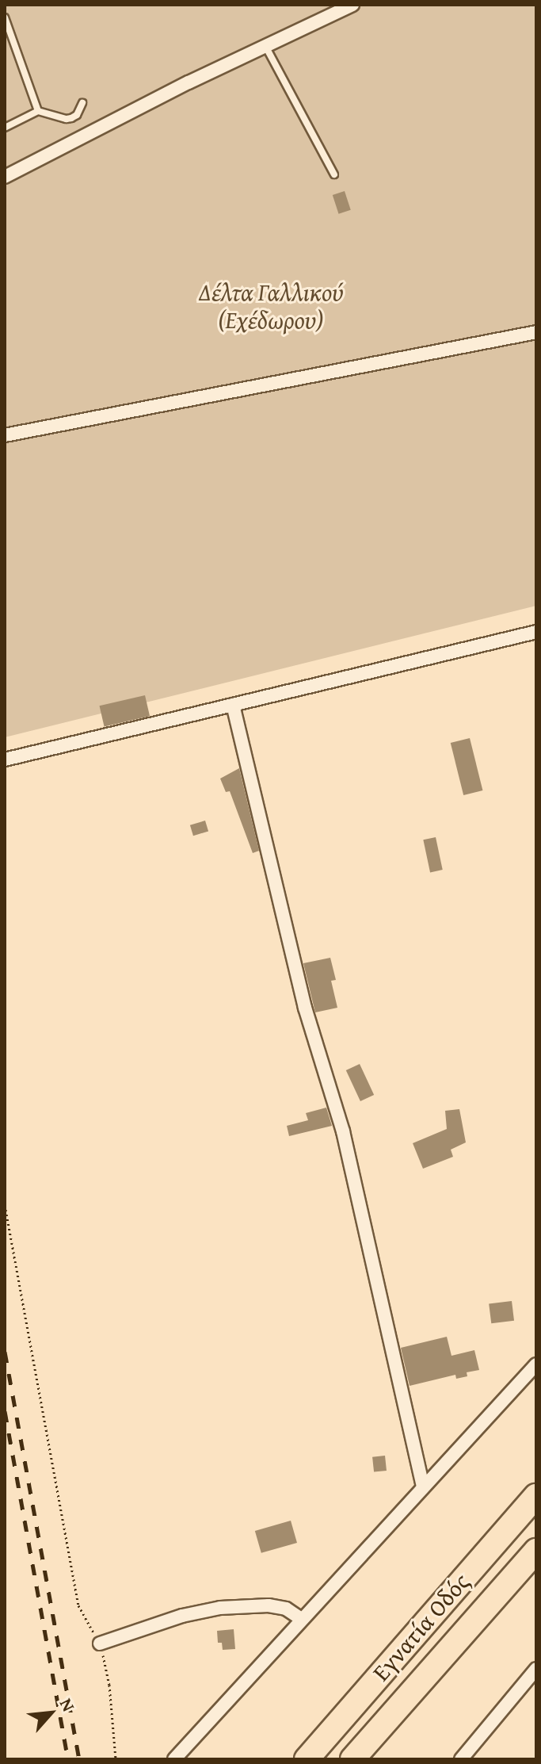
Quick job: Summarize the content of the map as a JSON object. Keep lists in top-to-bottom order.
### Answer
{
  "streets": {
    "highway": ["Εγνατία Οδός"]
  },
  "parks": ["Δέλτα Γαλλικού (Εχέδωρου)"],
  "north": "top right"
}
